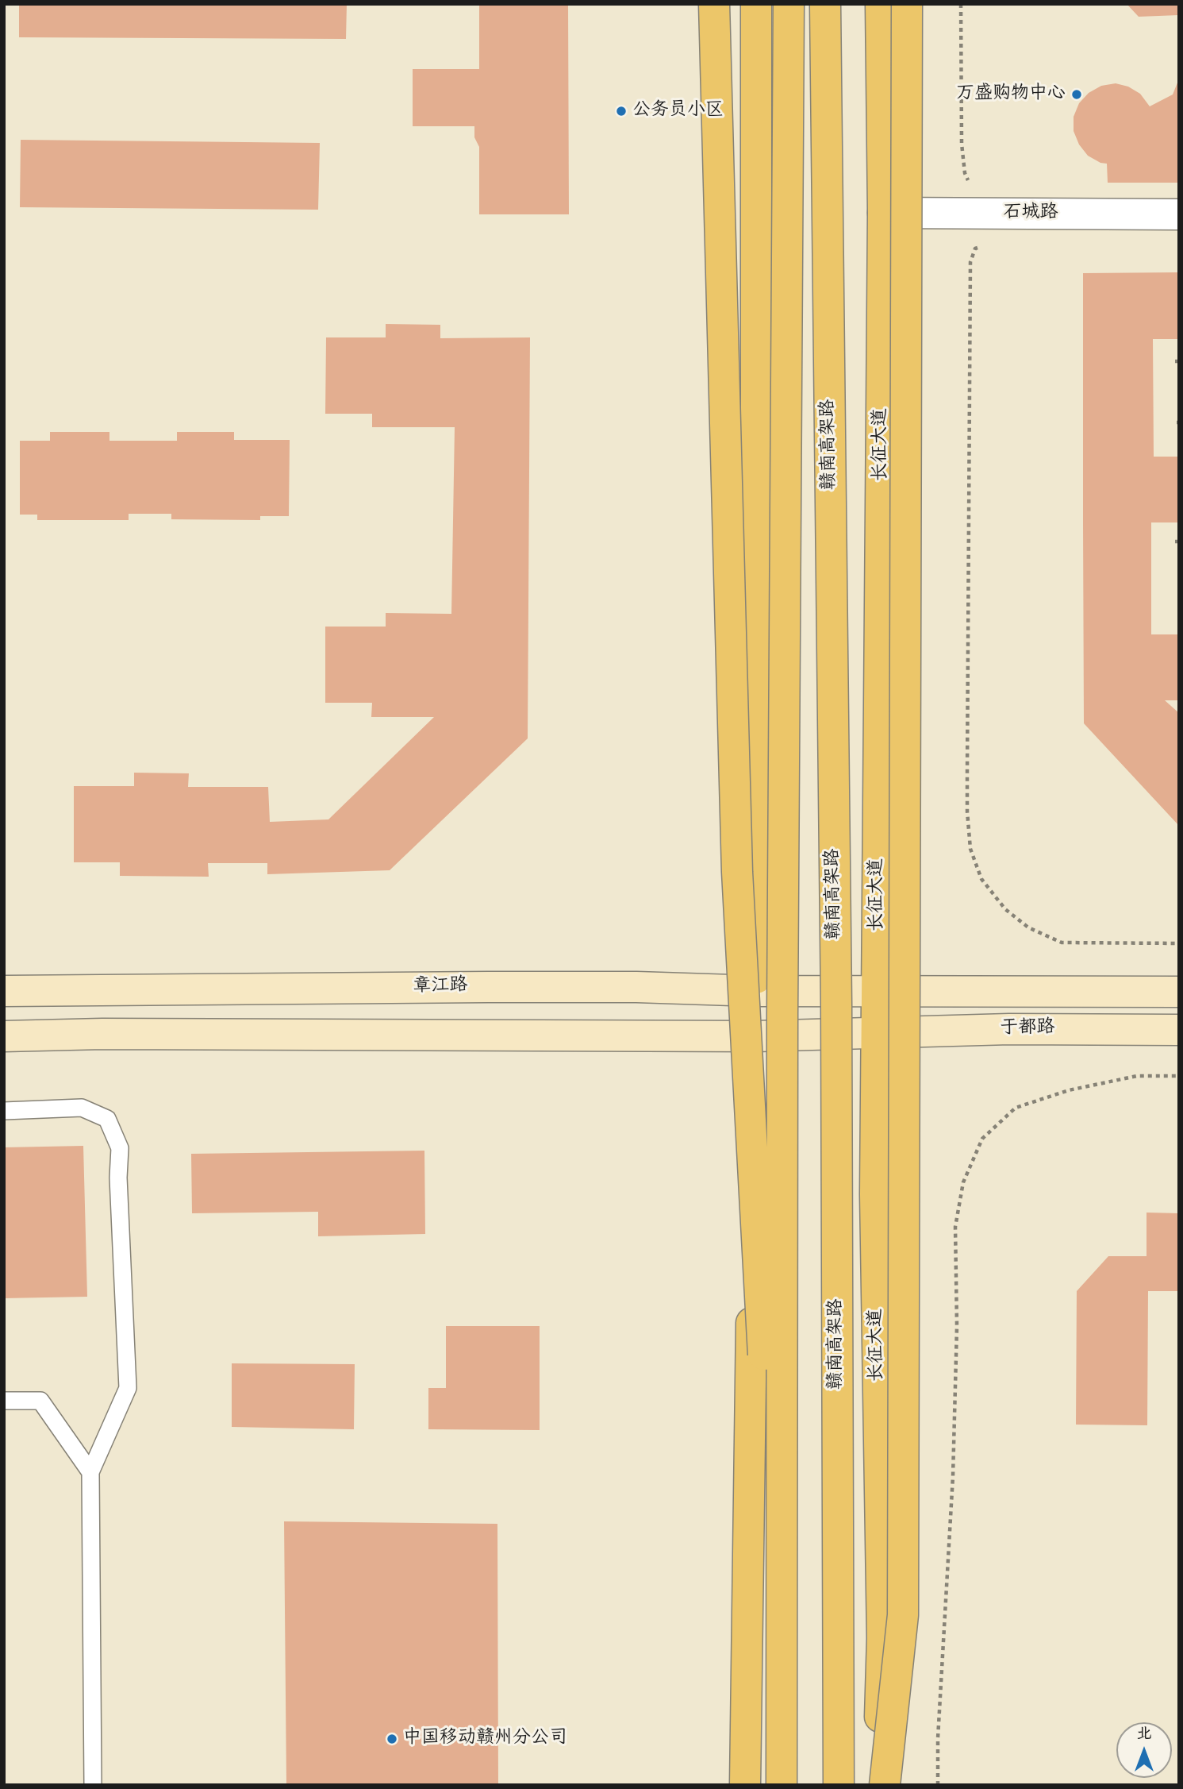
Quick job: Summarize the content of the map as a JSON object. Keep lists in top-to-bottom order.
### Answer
{
  "streets": {
    "main road": [
      "赣南高架路",
      "长征大道",
      "章江路",
      "于都路"
    ],
    "street": ["石城路"]
  },
  "crossings": [
    ["石城路", "长征大道"],
    ["长征大道", "章江路"],
    ["长征大道", "于都路"],
    ["章江路", "于都路"]
  ],
  "places": ["万盛购物中心", "公务员小区", "中国移动赣州分公司"],
  "north": "top"
}
